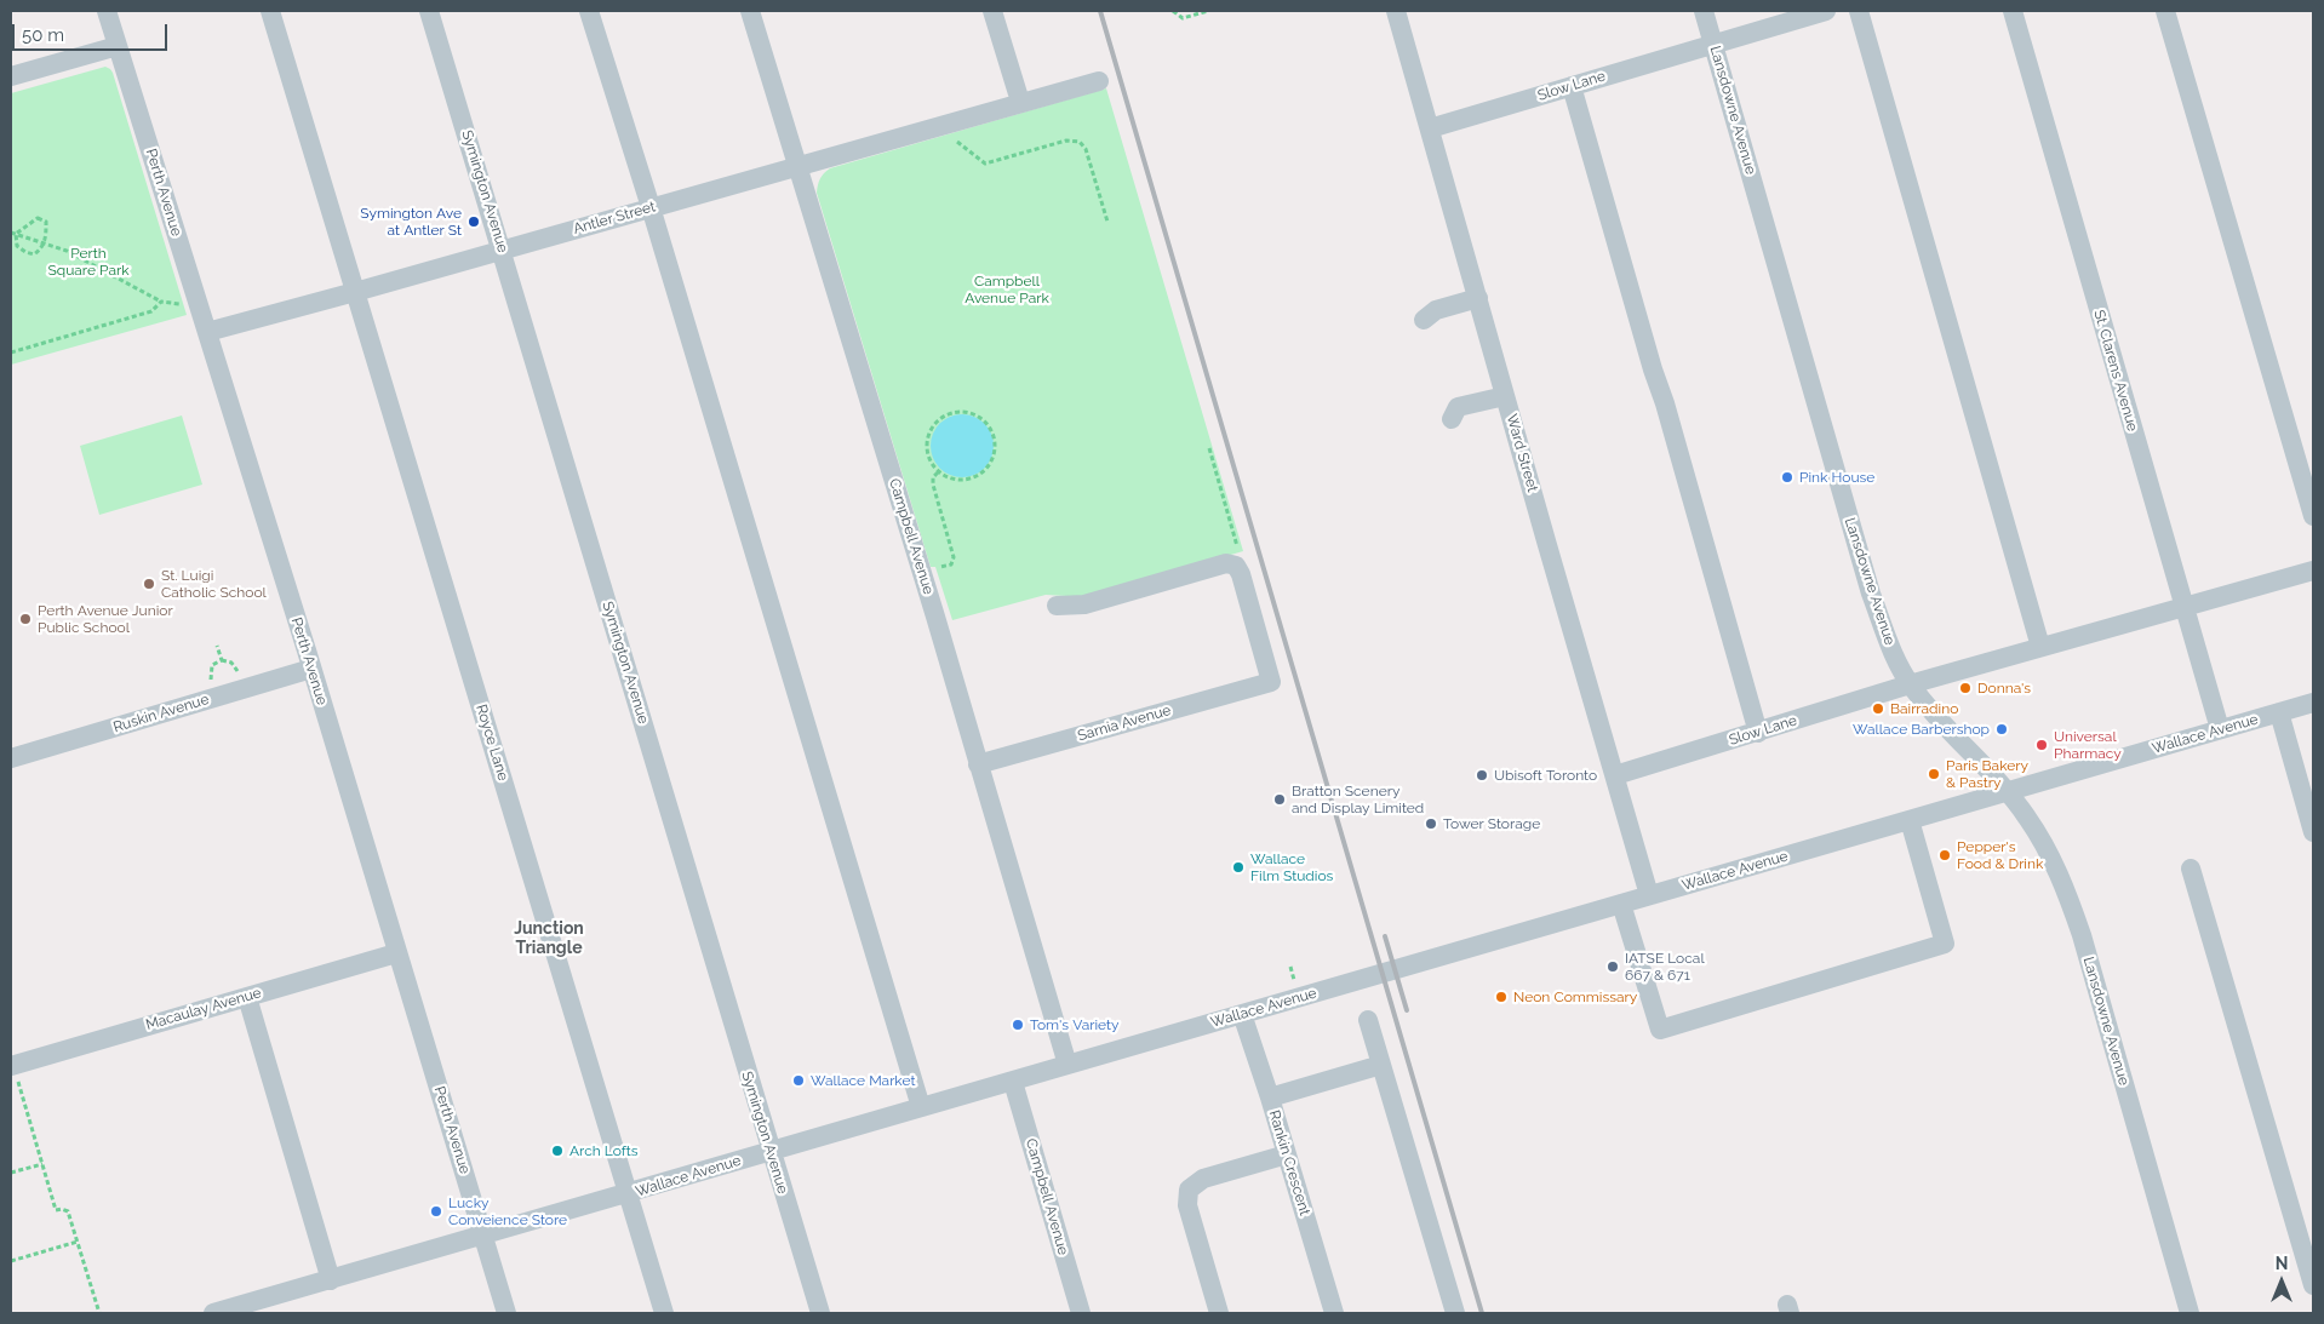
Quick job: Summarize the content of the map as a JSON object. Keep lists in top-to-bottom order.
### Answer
{
  "streets": {
    "street": [
      "Slow Lane",
      "Lansdowne Avenue",
      "Symington Avenue",
      "Perth Avenue",
      "Antler Street",
      "St. Clarens Avenue",
      "Ward Street",
      "Campbell Avenue",
      "Ruskin Avenue",
      "Sarnia Avenue",
      "Wallace Avenue",
      "Royce Lane",
      "Macaulay Avenue",
      "Rankin Crescent"
    ]
  },
  "crossings": [
    ["Slow Lane", "Lansdowne Avenue"],
    ["Slow Lane", "St. Clarens Avenue"],
    ["Slow Lane", "Ward Street"],
    ["Lansdowne Avenue", "Wallace Avenue"],
    ["Symington Avenue", "Antler Street"],
    ["Symington Avenue", "Wallace Avenue"],
    ["Perth Avenue", "Antler Street"],
    ["Perth Avenue", "Ruskin Avenue"],
    ["Perth Avenue", "Wallace Avenue"],
    ["Perth Avenue", "Macaulay Avenue"],
    ["Antler Street", "Campbell Avenue"],
    ["Antler Street", "Royce Lane"],
    ["St. Clarens Avenue", "Wallace Avenue"],
    ["Ward Street", "Wallace Avenue"],
    ["Campbell Avenue", "Sarnia Avenue"],
    ["Campbell Avenue", "Wallace Avenue"],
    ["Wallace Avenue", "Royce Lane"],
    ["Wallace Avenue", "Rankin Crescent"]
  ],
  "districts": ["Junction Triangle"],
  "parks": ["Perth Square Park", "Campbell Avenue Park"],
  "places": [
    "Symington Ave at Antler St",
    "Pink House",
    "St. Luigi Catholic School",
    "Perth Avenue Junior Public School",
    "Donna's",
    "Bairradino",
    "Wallace Barbershop",
    "Universal Pharmacy",
    "Paris Bakery & Pastry",
    "Ubisoft Toronto",
    "Bratton Scenery and Display Limited",
    "Tower Storage",
    "Pepper's Food & Drink",
    "Wallace Film Studios",
    "IATSE Local 667 & 671",
    "Neon Commissary",
    "Tom's Variety",
    "Wallace Market",
    "Arch Lofts",
    "Lucky Conveience Store"
  ],
  "scale_bar": "50 m",
  "north": "top"
}
